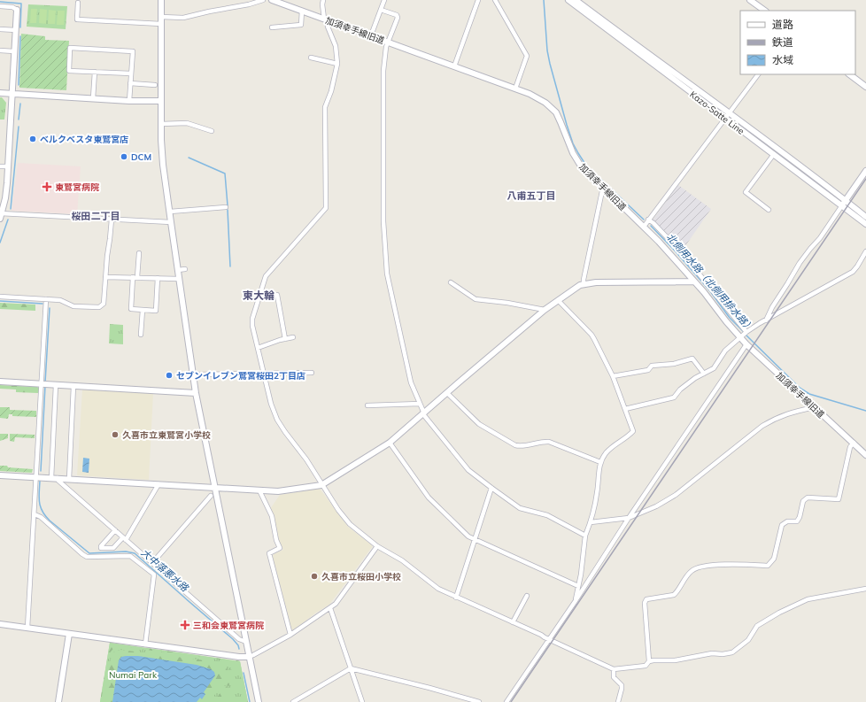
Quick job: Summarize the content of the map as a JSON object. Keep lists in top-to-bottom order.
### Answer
{
  "streets": {
    "street": ["加須幸手線旧道", "Kazo-Satte Line"]
  },
  "districts": ["八甫五丁目", "桜田二丁目", "東大輪"],
  "water": ["北側用水路（北側用排水路）", "大中落悪水路"],
  "parks": ["Numai Park"],
  "places": {
    "other": [
      "ベルクベスタ東鷲宮店",
      "DCM",
      "セブンイレブン鷲宮桜田2丁目店",
      "久喜市立東鷲宮小学校",
      "久喜市立桜田小学校"
    ],
    "health": ["東鷲宮病院", "三和会東鷲宮病院"]
  },
  "legend": ["道路", "鉄道", "水域"]
}
